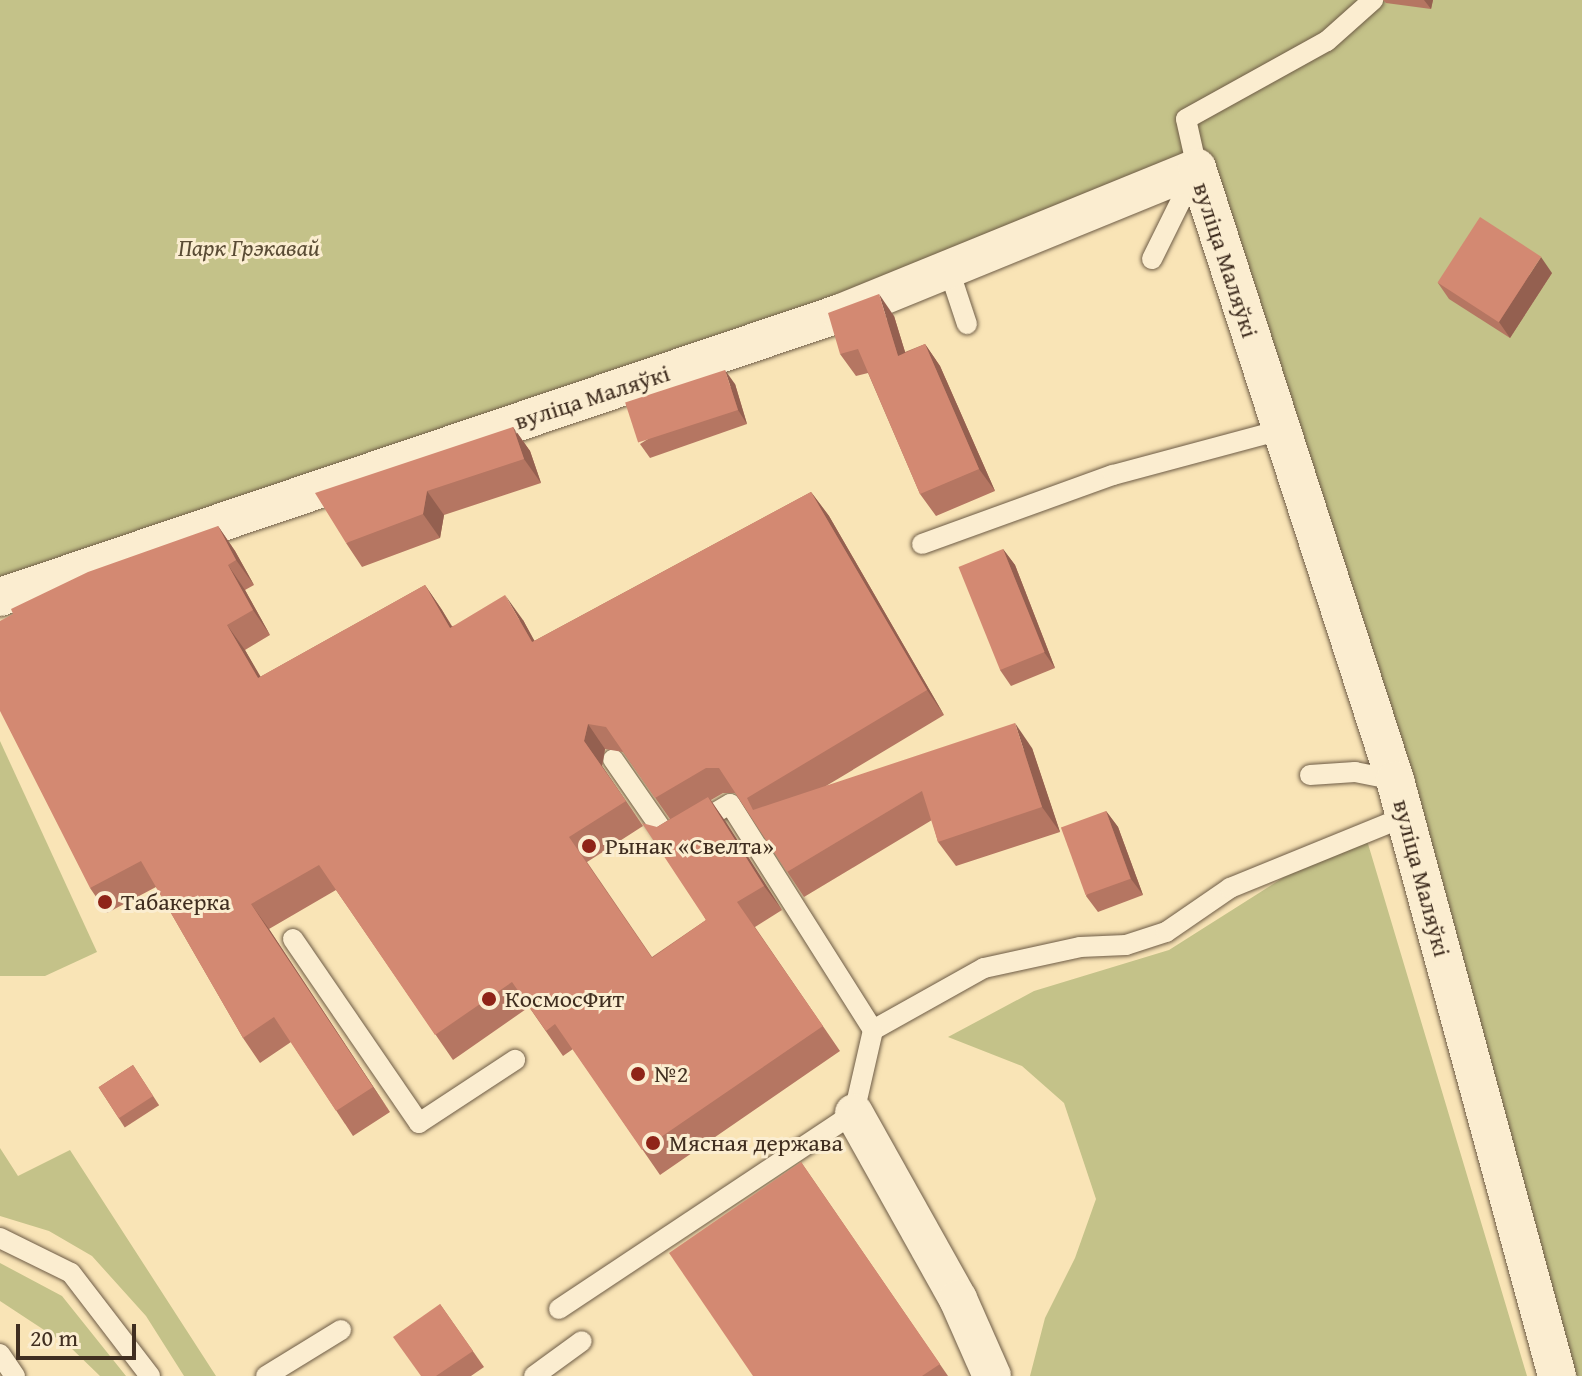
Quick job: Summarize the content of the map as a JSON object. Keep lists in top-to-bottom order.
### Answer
{
  "streets": {
    "street": ["вуліца Маляўкі"]
  },
  "parks": ["Парк Грэкавай"],
  "places": [
    "Рынак «Свелта»",
    "Табакерка",
    "КосмосФит",
    "№2",
    "Мясная держава"
  ],
  "scale_bar": "20 m"
}
